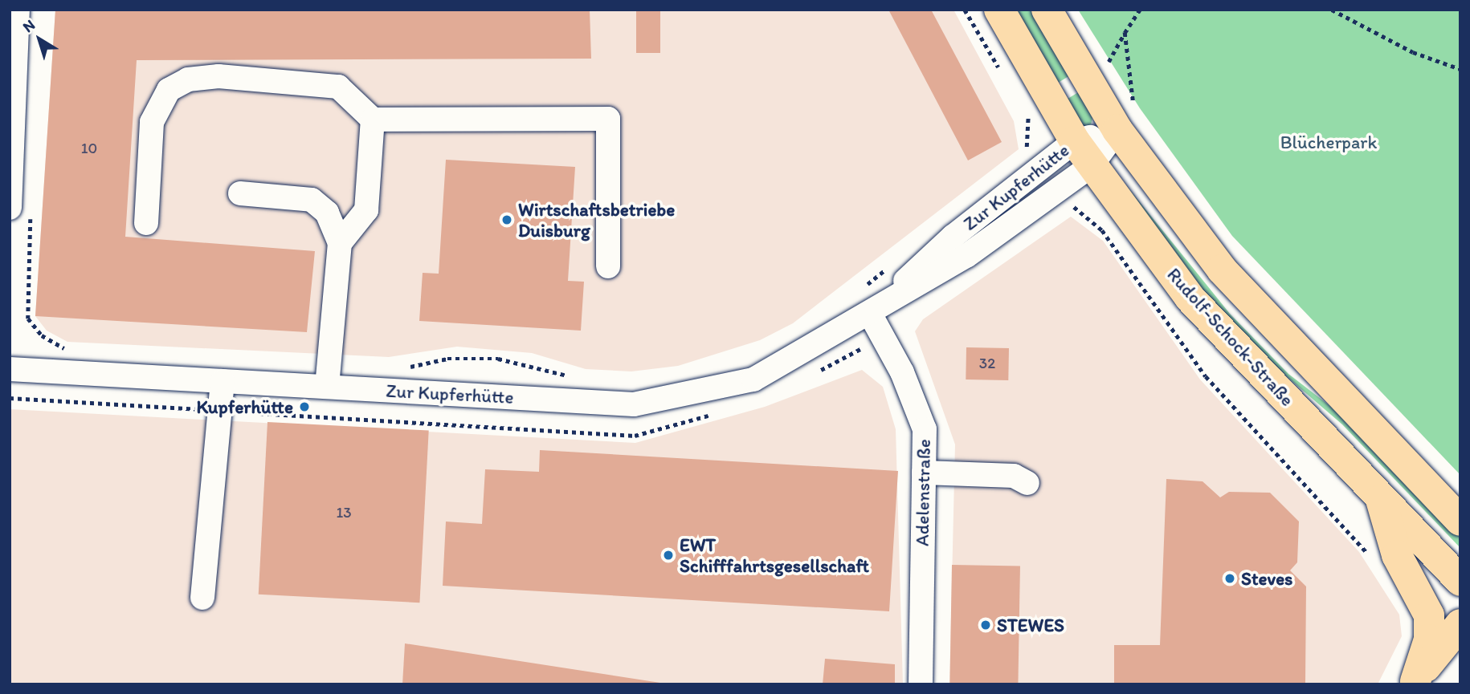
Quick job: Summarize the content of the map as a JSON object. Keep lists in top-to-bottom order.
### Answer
{
  "streets": {
    "main road": ["Rudolf-Schock-Straße"],
    "street": ["Zur Kupferhütte", "Adelenstraße"]
  },
  "crossings": [
    ["Zur Kupferhütte", "Rudolf-Schock-Straße"],
    ["Zur Kupferhütte", "Adelenstraße"]
  ],
  "parks": ["Blücherpark"],
  "places": [
    "Wirtschaftsbetriebe Duisburg",
    "Kupferhütte",
    "EWT Schifffahrtsgesellschaft",
    "Steves",
    "STEWES"
  ],
  "house_numbers": ["10", "32", "13"],
  "north": "top left"
}
